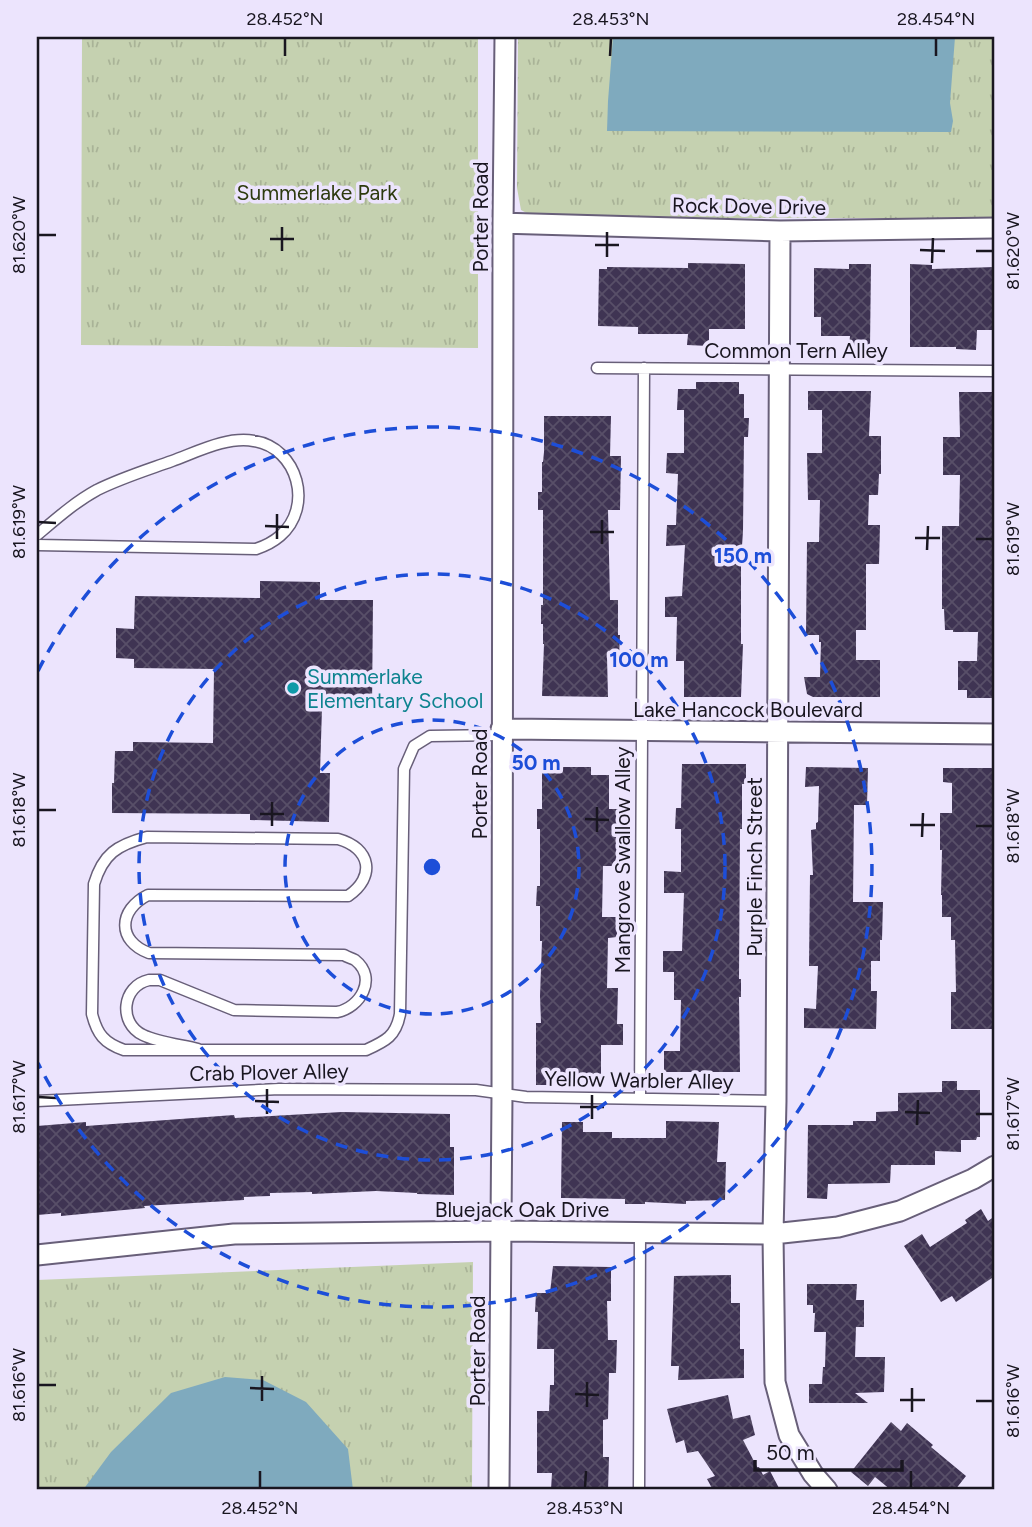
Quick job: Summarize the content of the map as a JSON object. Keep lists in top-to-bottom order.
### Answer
{
  "streets": {
    "street": [
      "Rock Dove Drive",
      "Porter Road",
      "Lake Hancock Boulevard",
      "Purple Finch Street",
      "Bluejack Oak Drive"
    ],
    "lane": [
      "Common Tern Alley",
      "Mangrove Swallow Alley",
      "Crab Plover Alley",
      "Yellow Warbler Alley"
    ]
  },
  "crossings": [
    ["Rock Dove Drive", "Porter Road"],
    ["Rock Dove Drive", "Purple Finch Street"],
    ["Porter Road", "Lake Hancock Boulevard"],
    ["Porter Road", "Crab Plover Alley"],
    ["Porter Road", "Yellow Warbler Alley"],
    ["Porter Road", "Bluejack Oak Drive"],
    ["Common Tern Alley", "Mangrove Swallow Alley"],
    ["Common Tern Alley", "Purple Finch Street"],
    ["Lake Hancock Boulevard", "Mangrove Swallow Alley"],
    ["Lake Hancock Boulevard", "Purple Finch Street"],
    ["Mangrove Swallow Alley", "Yellow Warbler Alley"],
    ["Purple Finch Street", "Yellow Warbler Alley"],
    ["Purple Finch Street", "Bluejack Oak Drive"],
    ["Crab Plover Alley", "Yellow Warbler Alley"]
  ],
  "parks": ["Summerlake Park"],
  "places": ["Summerlake Elementary School"],
  "scale_bar": "50 m",
  "coordinates": [
    "28.452°N",
    "28.453°N",
    "28.454°N",
    "81.620°W",
    "81.619°W",
    "81.618°W",
    "81.617°W",
    "81.616°W"
  ],
  "rings": ["150 m", "100 m", "50 m"]
}
